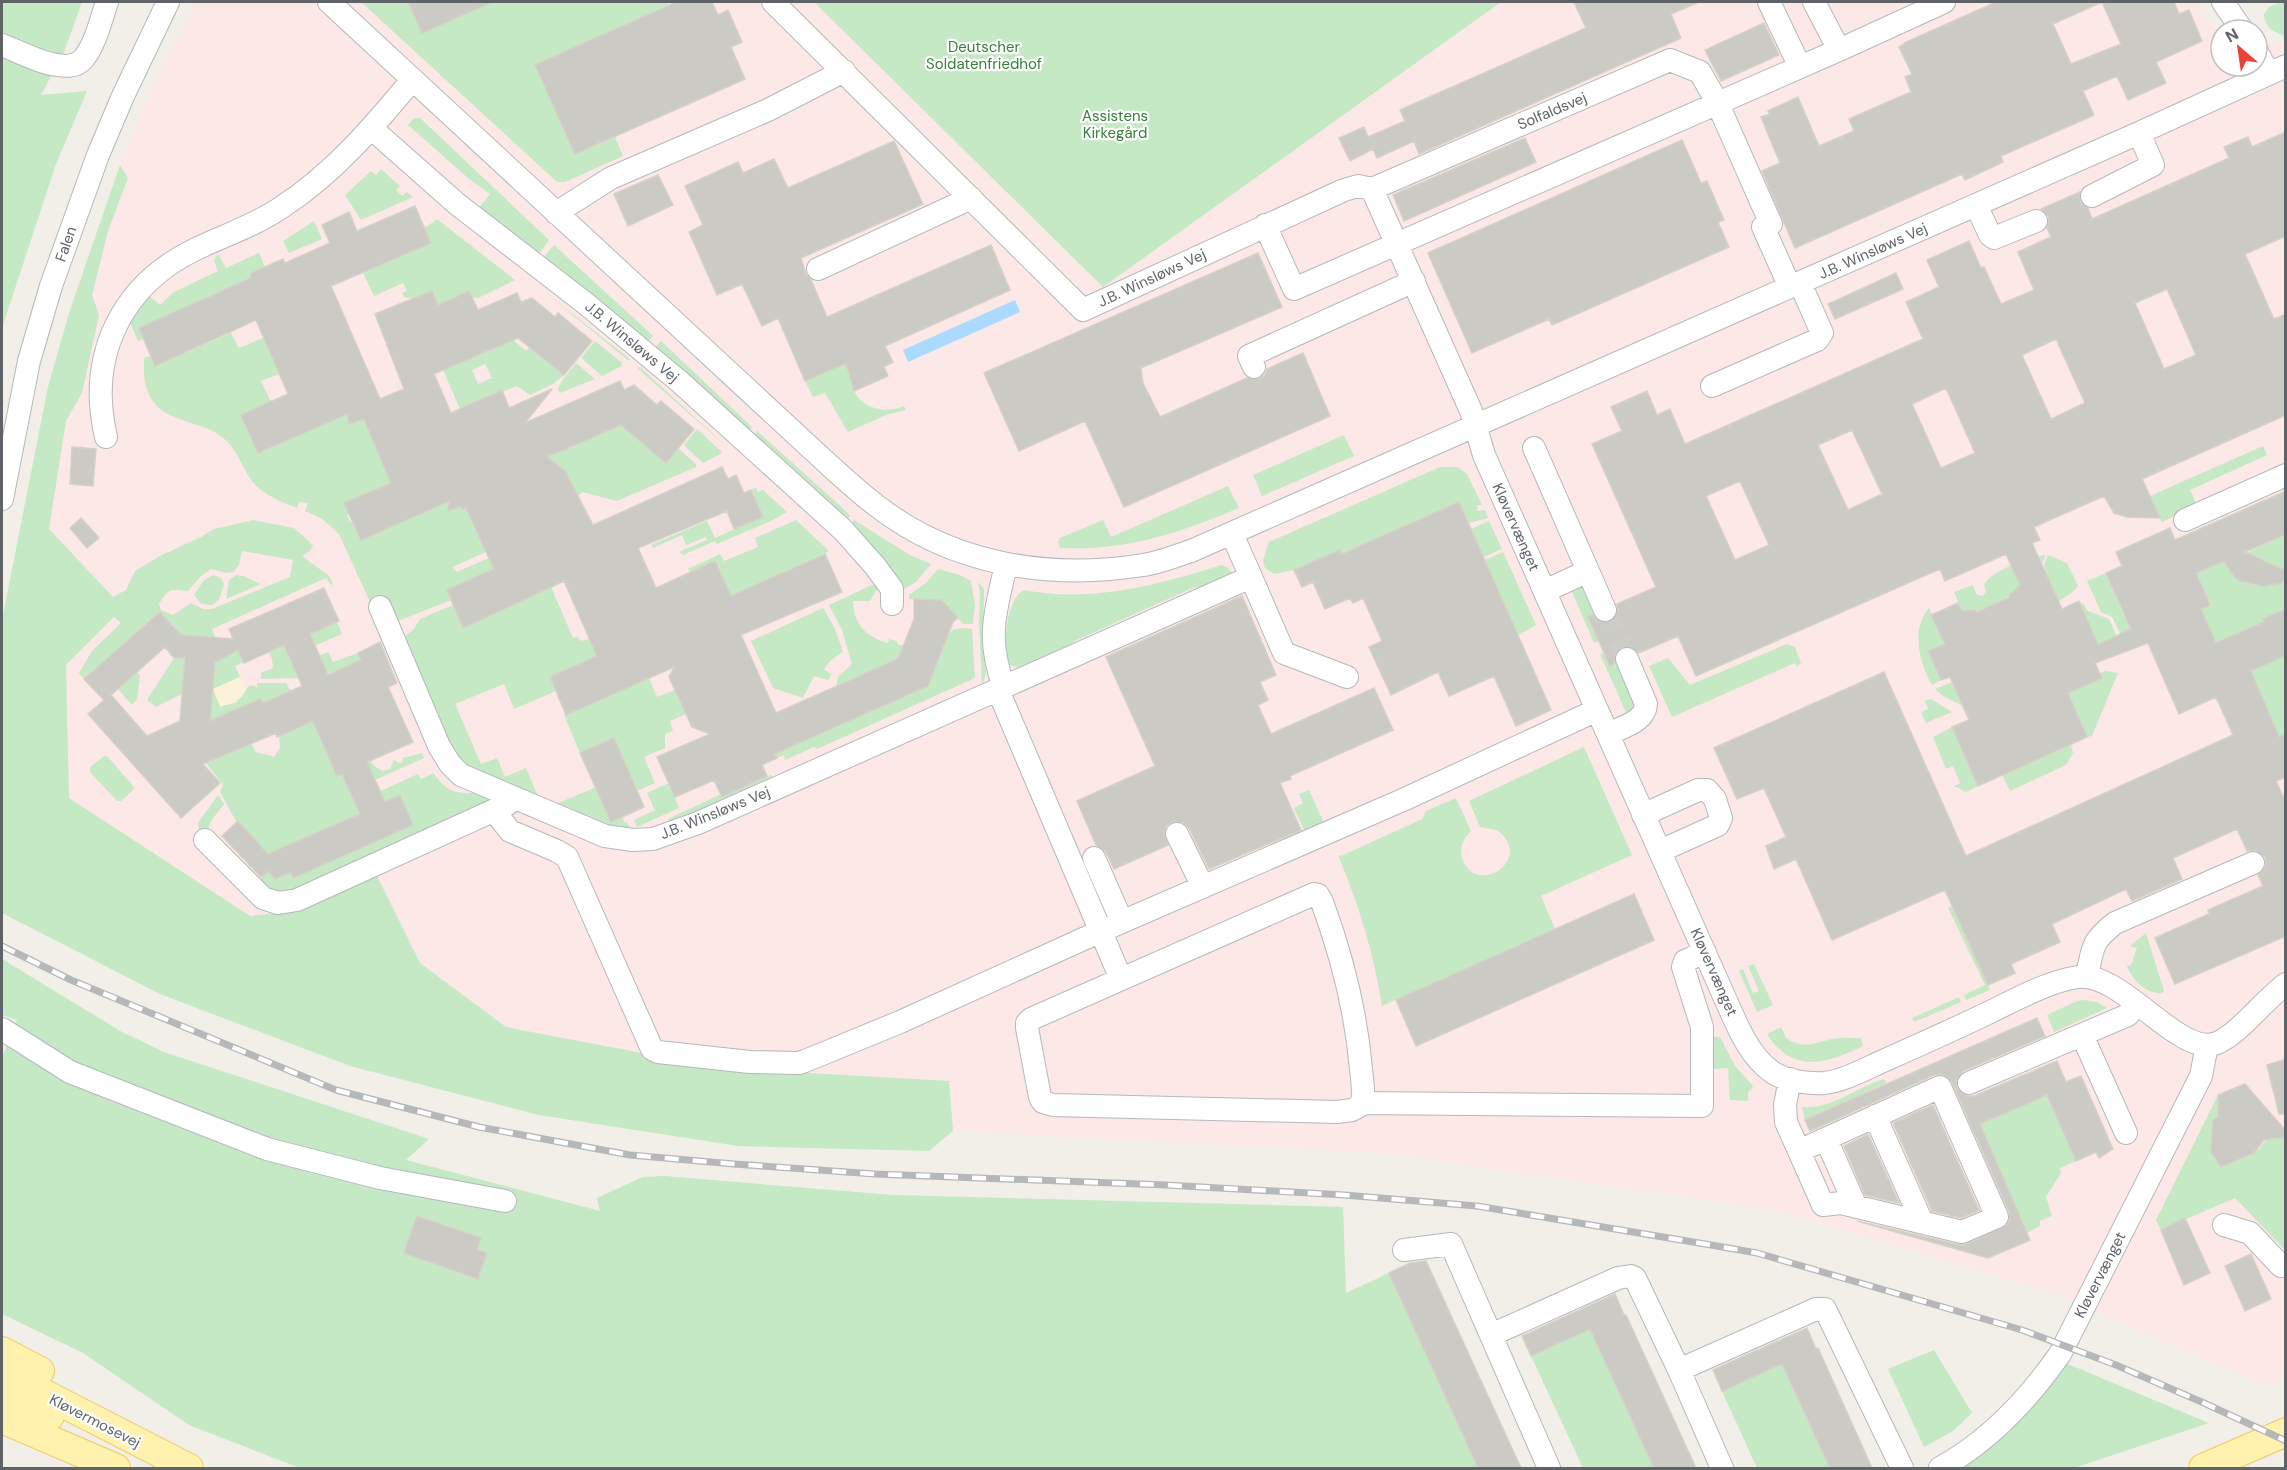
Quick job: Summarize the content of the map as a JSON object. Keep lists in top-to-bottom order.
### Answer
{
  "streets": {
    "main road": ["Kløvermosevej"],
    "street": [
      "Solfaldsvej",
      "Falen",
      "J.B. Winsløws Vej",
      "Kløvervænget"
    ]
  },
  "crossings": [
    ["Solfaldsvej", "J.B. Winsløws Vej"],
    ["J.B. Winsløws Vej", "Kløvervænget"]
  ],
  "parks": ["Deutscher Soldatenfriedhof", "Assistens Kirkegård"],
  "north": "top left"
}
